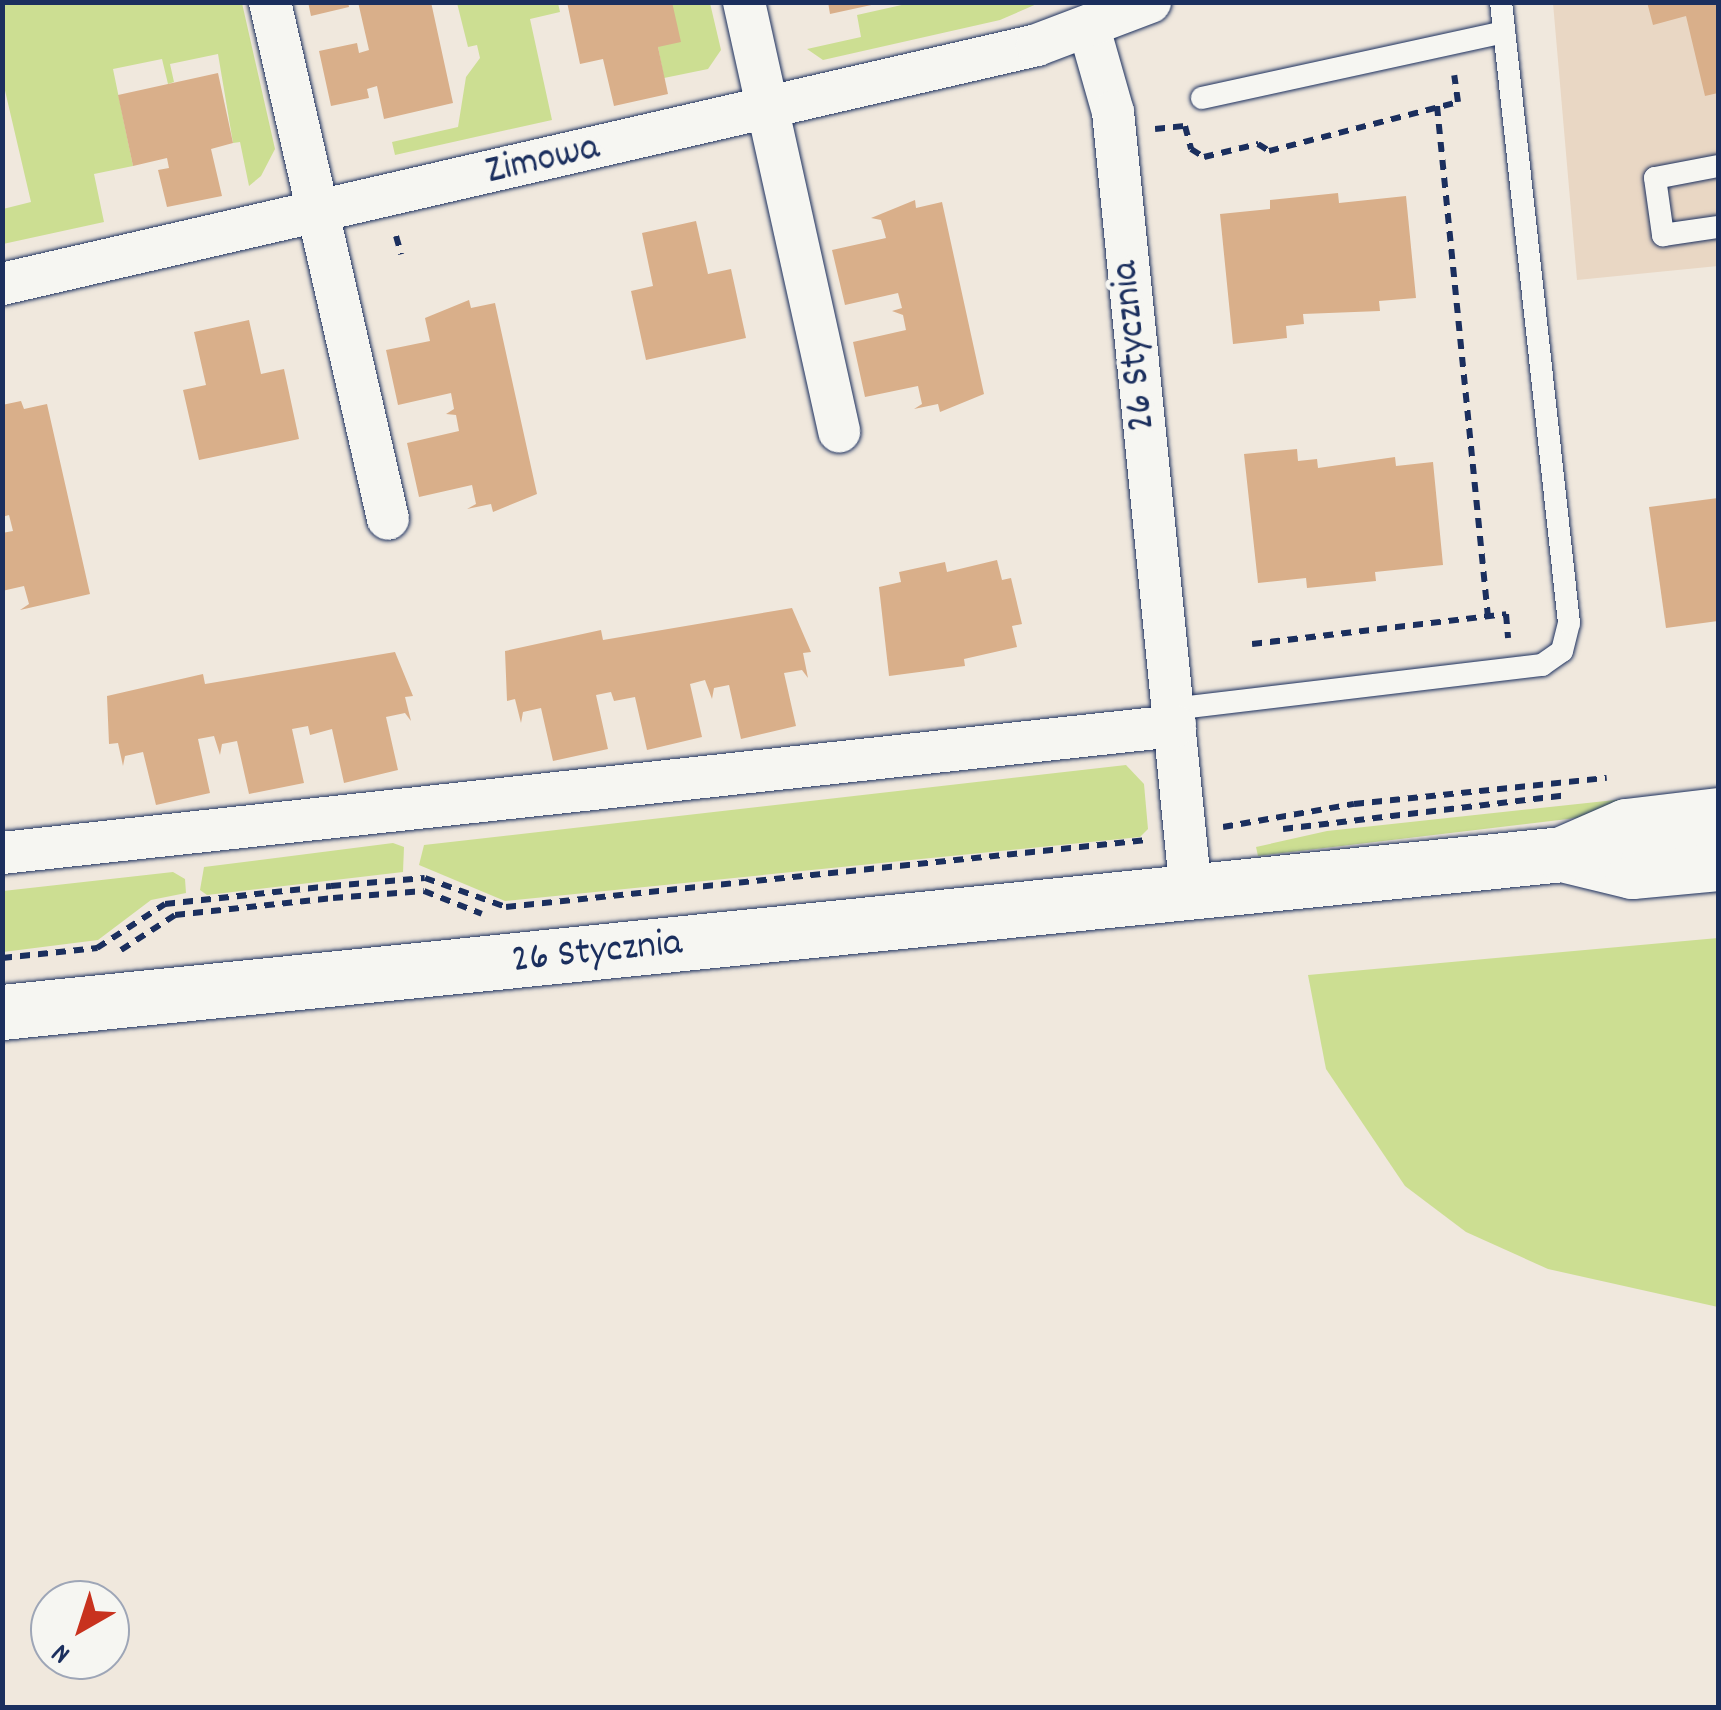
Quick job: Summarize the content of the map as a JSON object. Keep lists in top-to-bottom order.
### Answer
{
  "streets": {
    "street": ["Zimowa", "26 Stycznia"]
  },
  "crossings": [
    ["Zimowa", "26 Stycznia"]
  ],
  "north": "bottom left"
}
